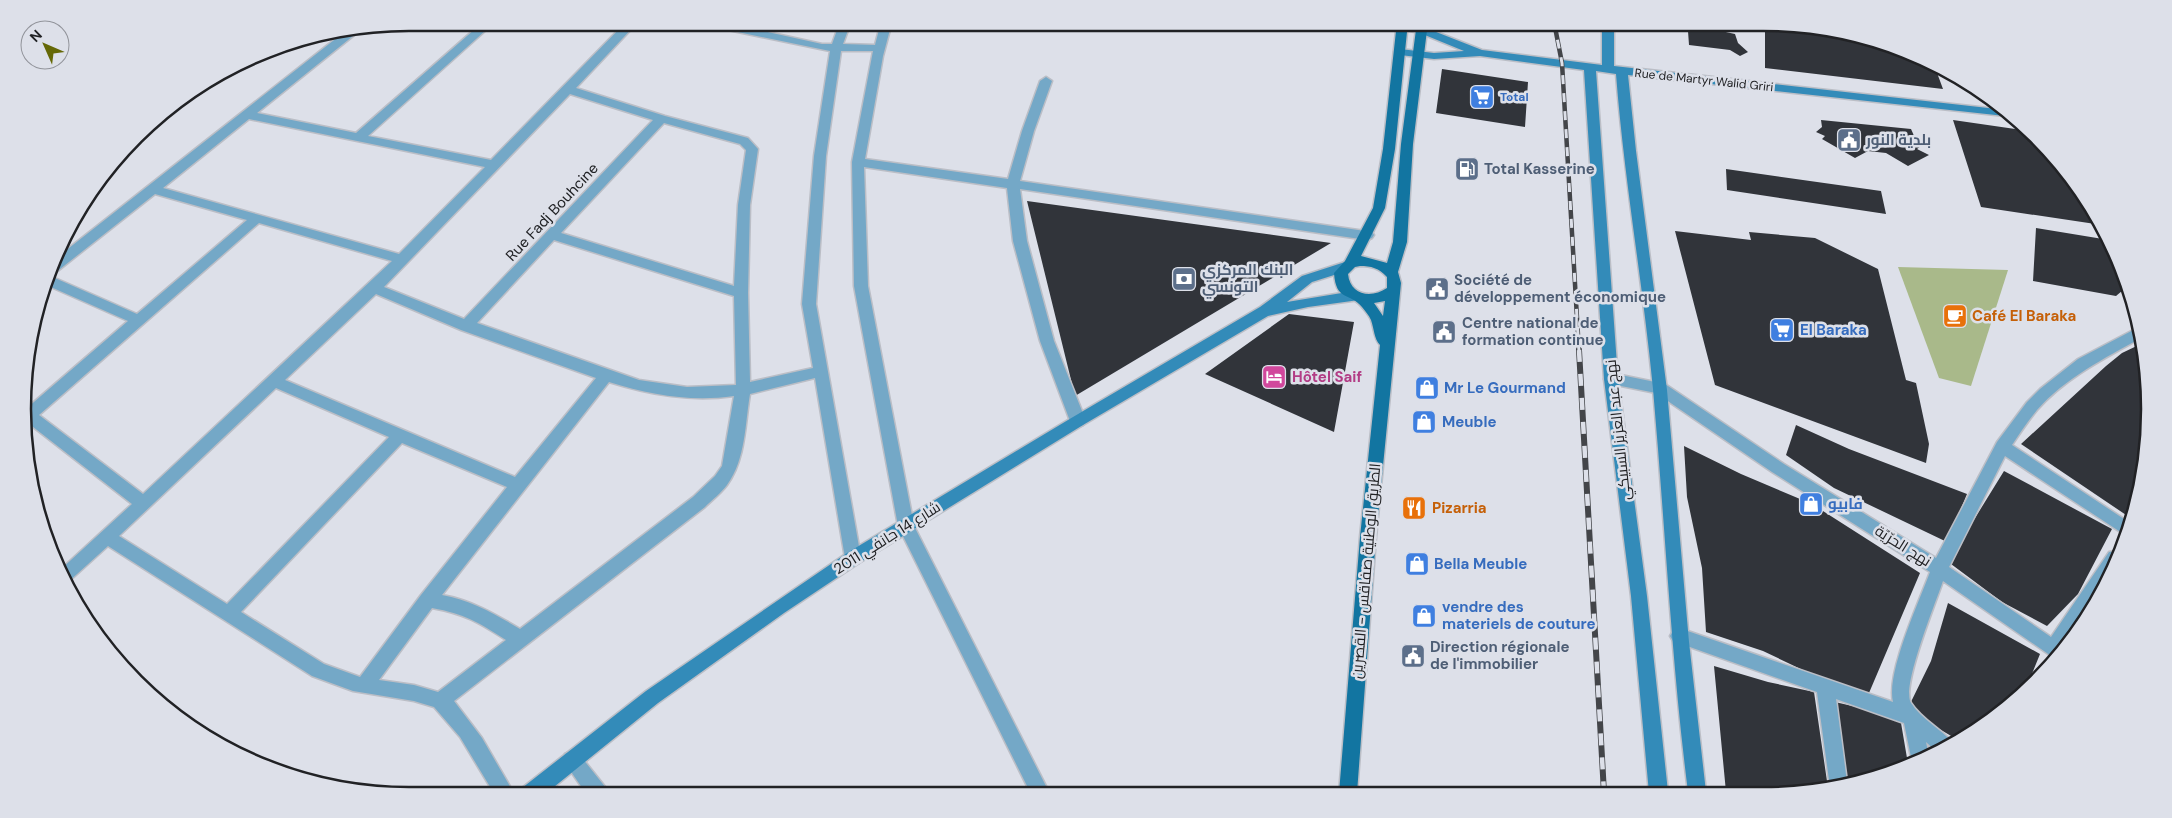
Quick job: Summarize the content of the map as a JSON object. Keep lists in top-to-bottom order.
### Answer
{
  "streets": {
    "main road": ["الطريق الوطنية صفاقس - القصرين"],
    "street": [
      "Rue de Martyr Walid Griri",
      "Rue Fadj Bouhcine",
      "نهج عبد العزيز السبيكي",
      "شارع 14 جانفي 2011",
      "نهج الحرّيّة"
    ]
  },
  "crossings": [
    ["Rue de Martyr Walid Griri", "نهج عبد العزيز السبيكي"],
    ["نهج عبد العزيز السبيكي", "نهج الحرّيّة"],
    ["شارع 14 جانفي 2011", "الطريق الوطنية صفاقس - القصرين"]
  ],
  "places": {
    "supermarket": ["Total", "El Baraka"],
    "public building": [
      "بلدية النور",
      "Société de développement économique",
      "Centre national de formation continue",
      "Direction régionale de l'immobilier"
    ],
    "fuel station": ["Total Kasserine"],
    "bank": ["البنك المركزي التونسي"],
    "cafe": ["Café El Baraka"],
    "hotel": ["Hôtel Saif"],
    "shop": [
      "Mr Le Gourmand",
      "Meuble",
      "فابيو",
      "Bella Meuble",
      "vendre des materiels de couture"
    ],
    "restaurant": ["Pizarria"]
  },
  "north": "top left"
}
